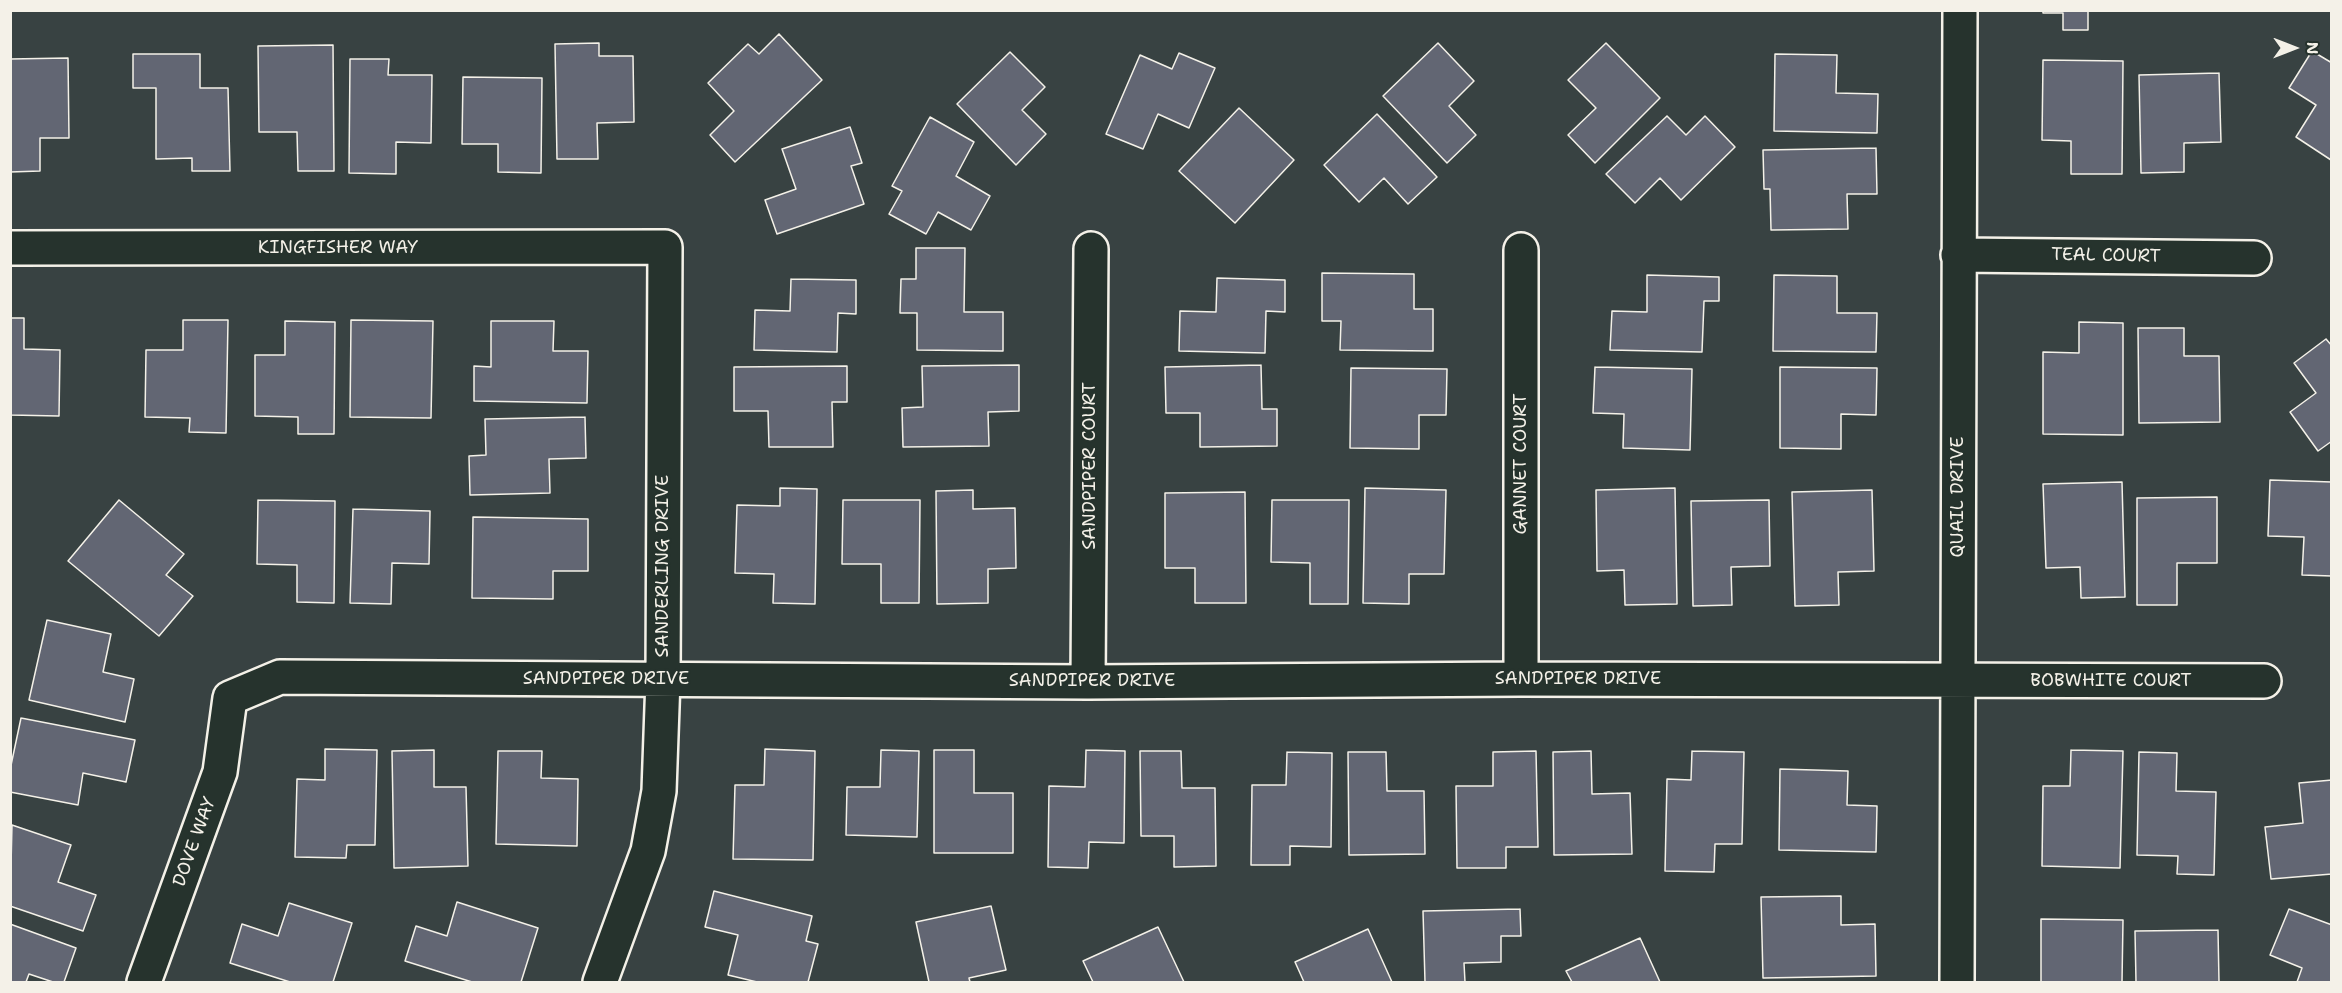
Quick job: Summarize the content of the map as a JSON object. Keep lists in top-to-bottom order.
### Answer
{
  "streets": {
    "street": [
      "KINGFISHER WAY",
      "TEAL COURT",
      "GANNET COURT",
      "SANDPIPER COURT",
      "QUAIL DRIVE",
      "SANDERLING DRIVE",
      "SANDPIPER DRIVE",
      "BOBWHITE COURT",
      "DOVE WAY"
    ]
  },
  "crossings": [
    ["KINGFISHER WAY", "SANDERLING DRIVE"],
    ["TEAL COURT", "QUAIL DRIVE"],
    ["GANNET COURT", "SANDPIPER DRIVE"],
    ["SANDPIPER COURT", "SANDPIPER DRIVE"],
    ["QUAIL DRIVE", "SANDPIPER DRIVE"],
    ["QUAIL DRIVE", "BOBWHITE COURT"],
    ["SANDERLING DRIVE", "SANDPIPER DRIVE"],
    ["SANDPIPER DRIVE", "BOBWHITE COURT"],
    ["SANDPIPER DRIVE", "DOVE WAY"]
  ],
  "north": "right"
}
